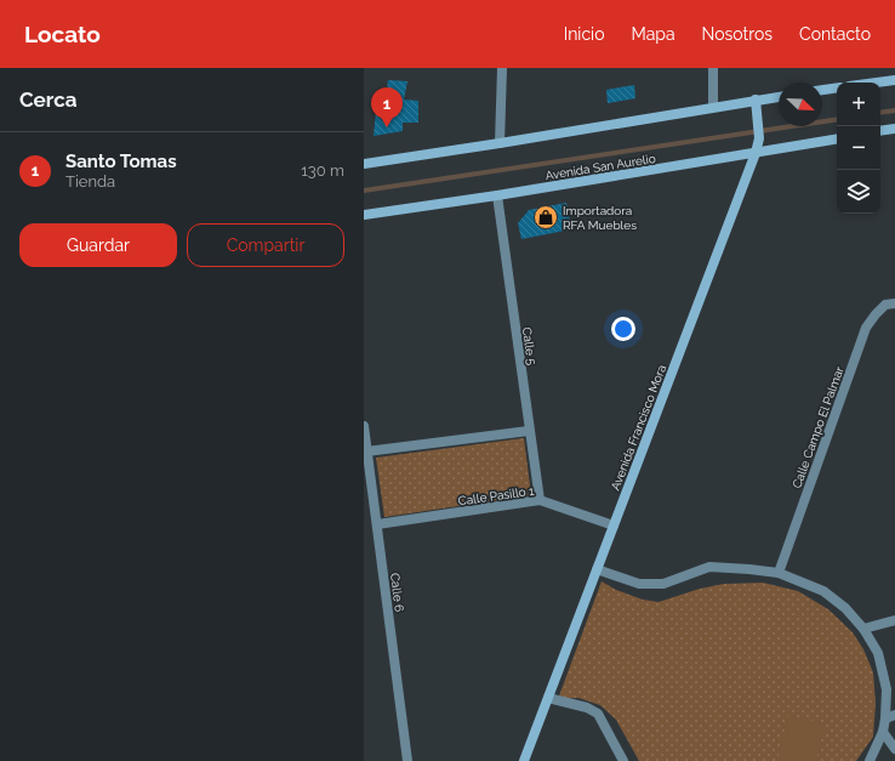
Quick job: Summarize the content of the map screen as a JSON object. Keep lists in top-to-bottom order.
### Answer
{
  "streets": {
    "main road": ["Avenida San Aurelio", "Avenida Francisco Mora"],
    "street": [
      "Calle 5",
      "Calle Campo El Palmar",
      "Calle Pasillo 1",
      "Calle 6"
    ]
  },
  "crossings": [
    ["Avenida San Aurelio", "Calle 5"],
    ["Avenida San Aurelio", "Avenida Francisco Mora"],
    ["Calle 5", "Calle Pasillo 1"],
    ["Avenida Francisco Mora", "Calle Pasillo 1"],
    ["Calle Pasillo 1", "Calle 6"]
  ],
  "places": {
    "shop": ["Importadora RFA Muebles"]
  },
  "north": "bottom right",
  "page": {
    "header": "Locato",
    "nav": [
      "Inicio",
      "Mapa",
      "Nosotros",
      "Contacto"
    ],
    "heading": "Cerca",
    "map_buttons": ["+", "−"],
    "pins": "1",
    "list": [
      {
        "mark": "1",
        "name": "Santo Tomas",
        "note": "Tienda",
        "value": "130 m"
      }
    ],
    "buttons": ["Guardar", "Compartir"]
  }
}
